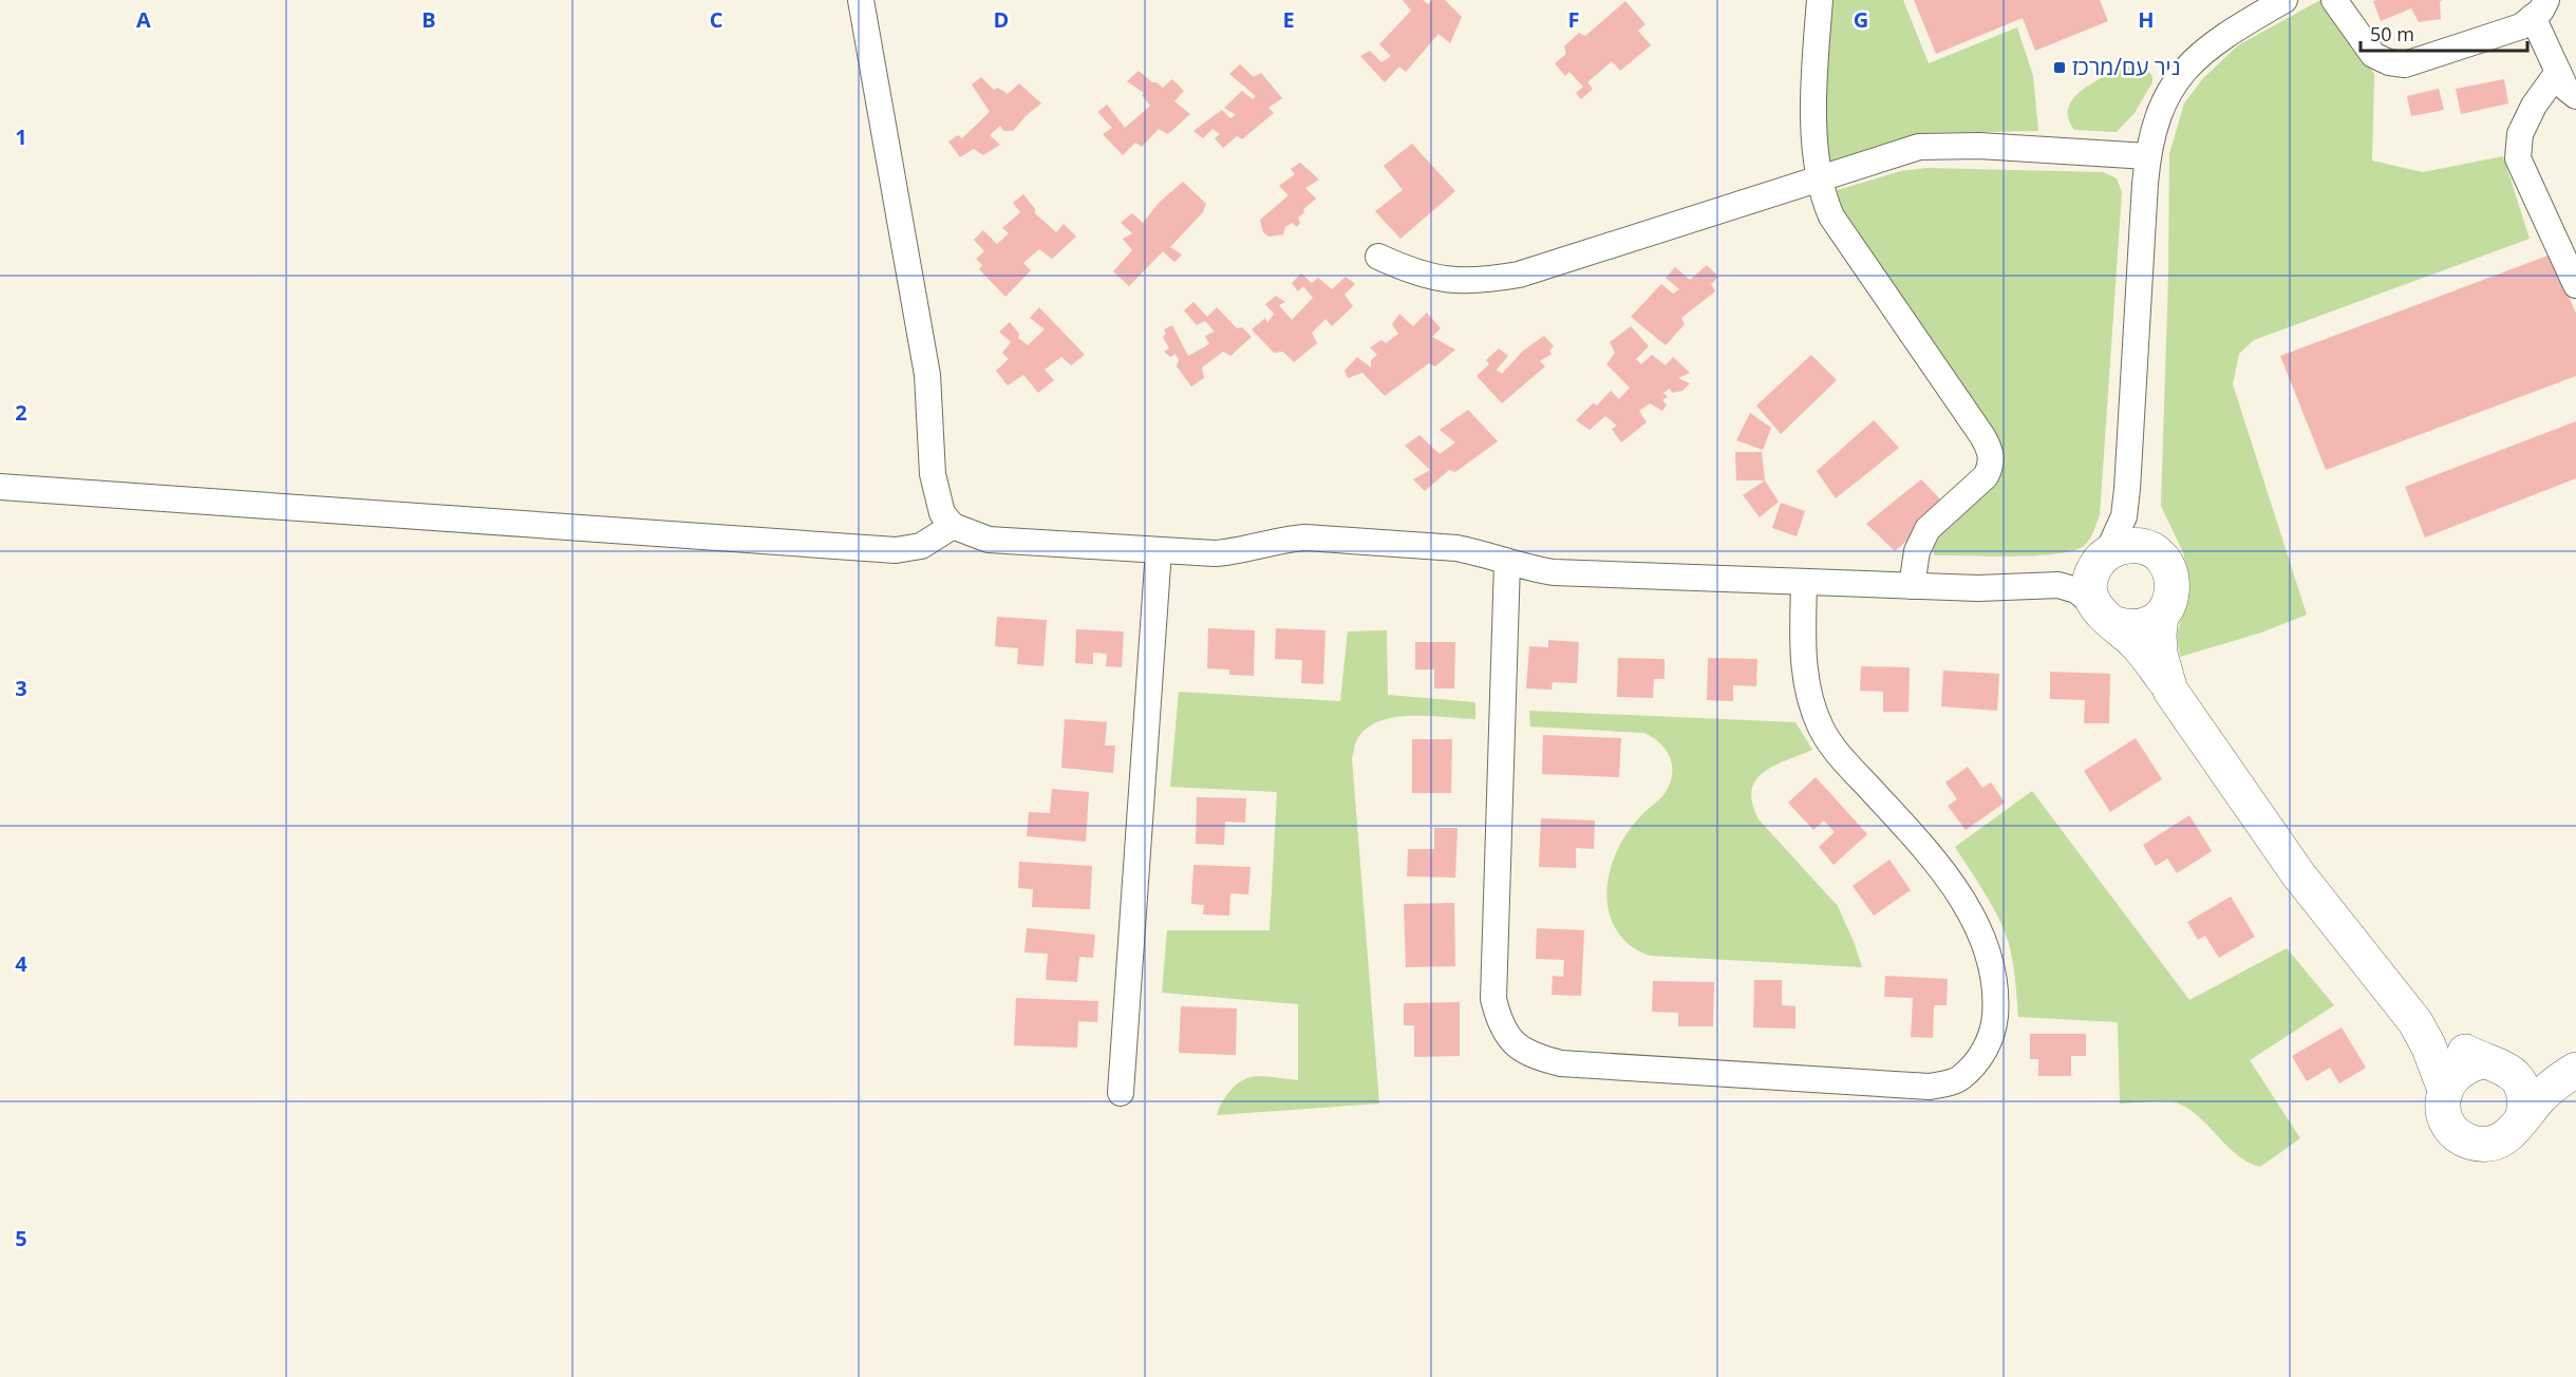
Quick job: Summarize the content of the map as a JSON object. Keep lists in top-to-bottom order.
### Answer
{
  "places": {
    "transit": ["ניר עם/מרכז"]
  },
  "scale_bar": "50 m",
  "grid": {
    "columns": [
      "A",
      "B",
      "C",
      "D",
      "E",
      "F",
      "G",
      "H"
    ],
    "rows": [
      "1",
      "2",
      "3",
      "4",
      "5"
    ]
  }
}
